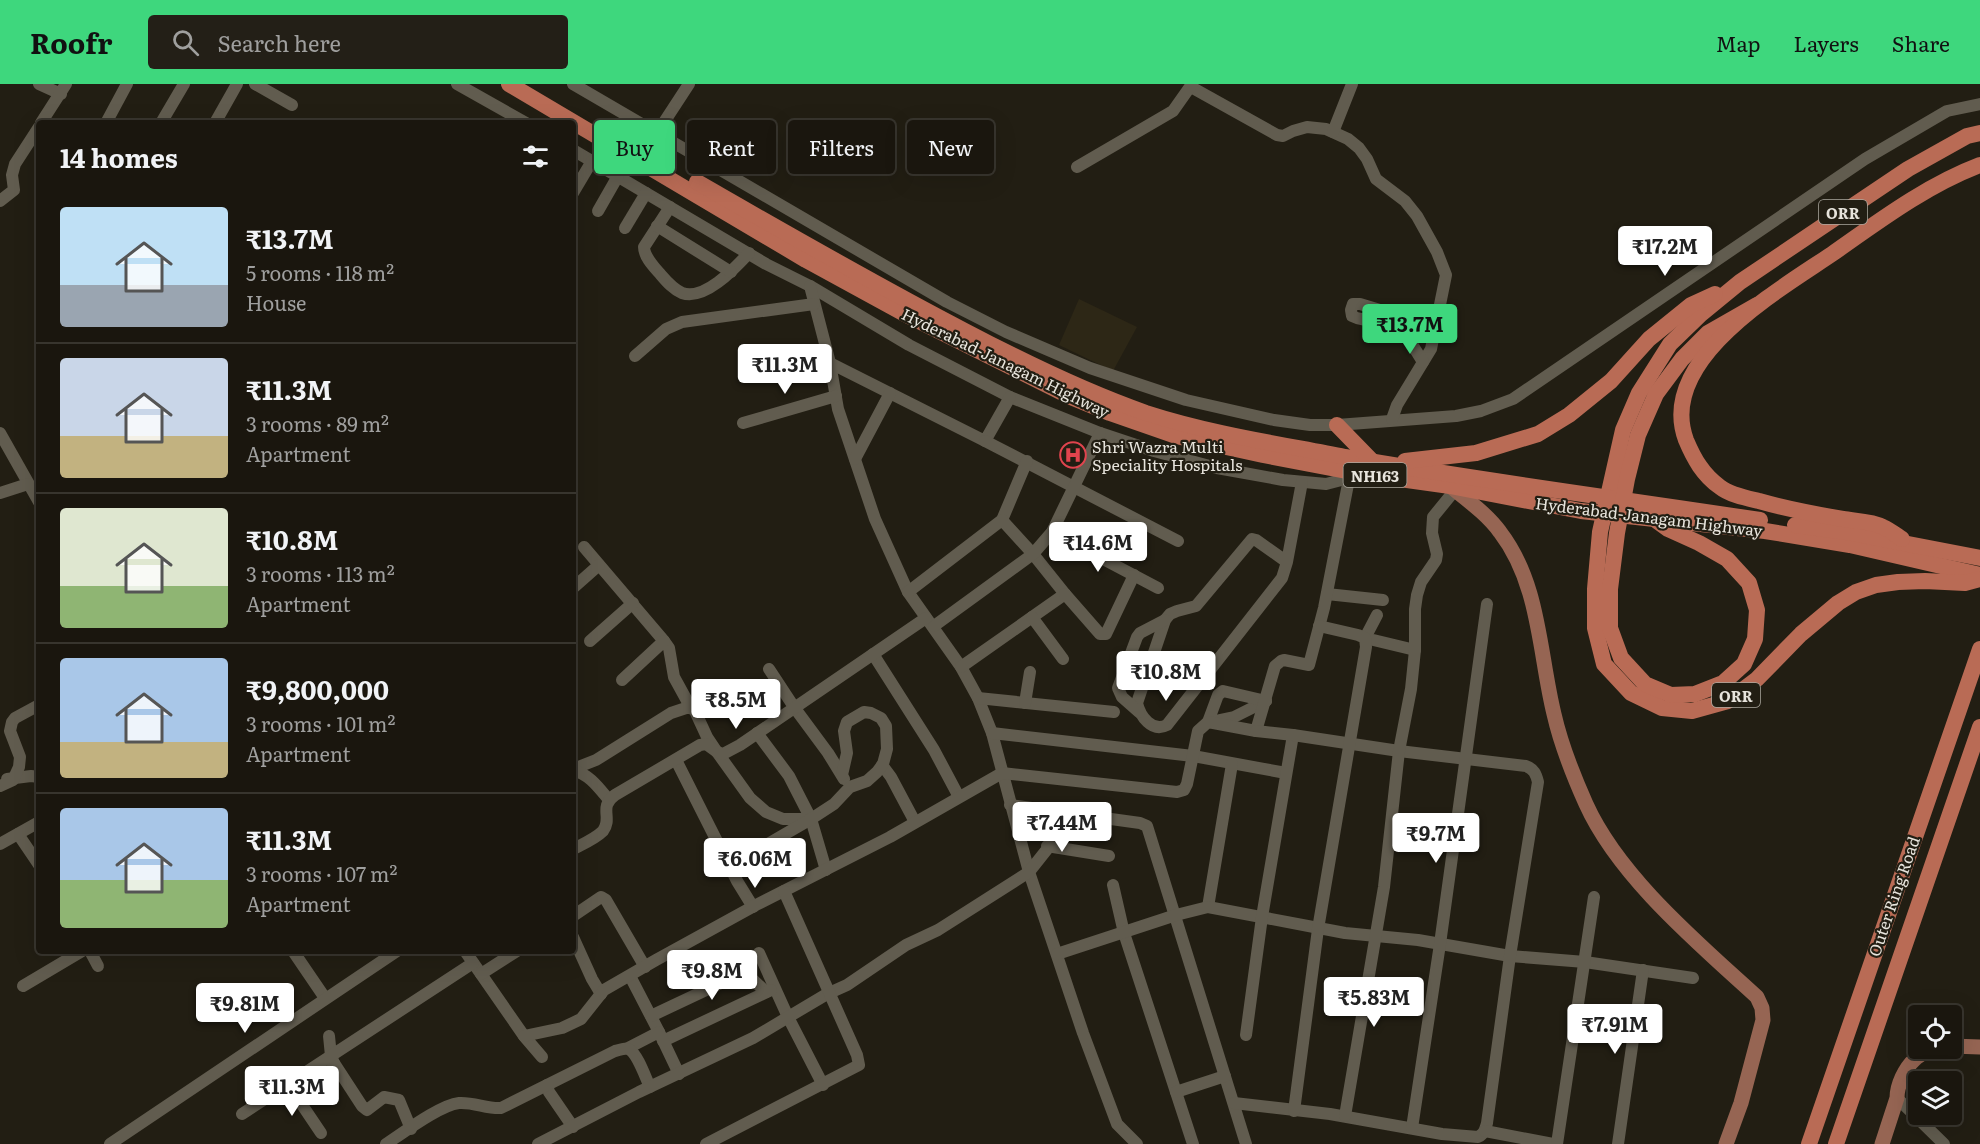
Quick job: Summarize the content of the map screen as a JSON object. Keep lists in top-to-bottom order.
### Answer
{
  "streets": {
    "highway": [
      "ORR",
      "Hyderabad-Janagam Highway",
      "NH163",
      "Outer Ring Road"
    ]
  },
  "crossings": [
    ["ORR", "Hyderabad-Janagam Highway"]
  ],
  "places": {
    "hospital": ["Shri Wazra Multi Speciality Hospitals"]
  },
  "page": {
    "header": "Roofr",
    "search": "Search here",
    "nav": ["Map", "Layers", "Share"],
    "chip": [
      "Buy",
      "Rent",
      "Filters",
      "New"
    ],
    "heading": "14 homes",
    "list": [
      {
        "name": "₹13.7M",
        "note": "5 rooms · 118 m² · House"
      },
      {
        "name": "₹11.3M",
        "note": "3 rooms · 89 m² · Apartment"
      },
      {
        "name": "₹10.8M",
        "note": "3 rooms · 113 m² · Apartment"
      },
      {
        "name": "₹9,800,000",
        "note": "3 rooms · 101 m² · Apartment"
      },
      {
        "name": "₹11.3M",
        "note": "3 rooms · 107 m² · Apartment"
      }
    ],
    "price": [
      "₹17.2M",
      "₹13.7M",
      "₹11.3M",
      "₹14.6M",
      "₹10.8M",
      "₹8.5M",
      "₹7.44M",
      "₹9.7M",
      "₹6.06M",
      "₹9.8M",
      "₹5.83M",
      "₹9.81M",
      "₹7.91M",
      "₹11.3M"
    ]
  }
}
